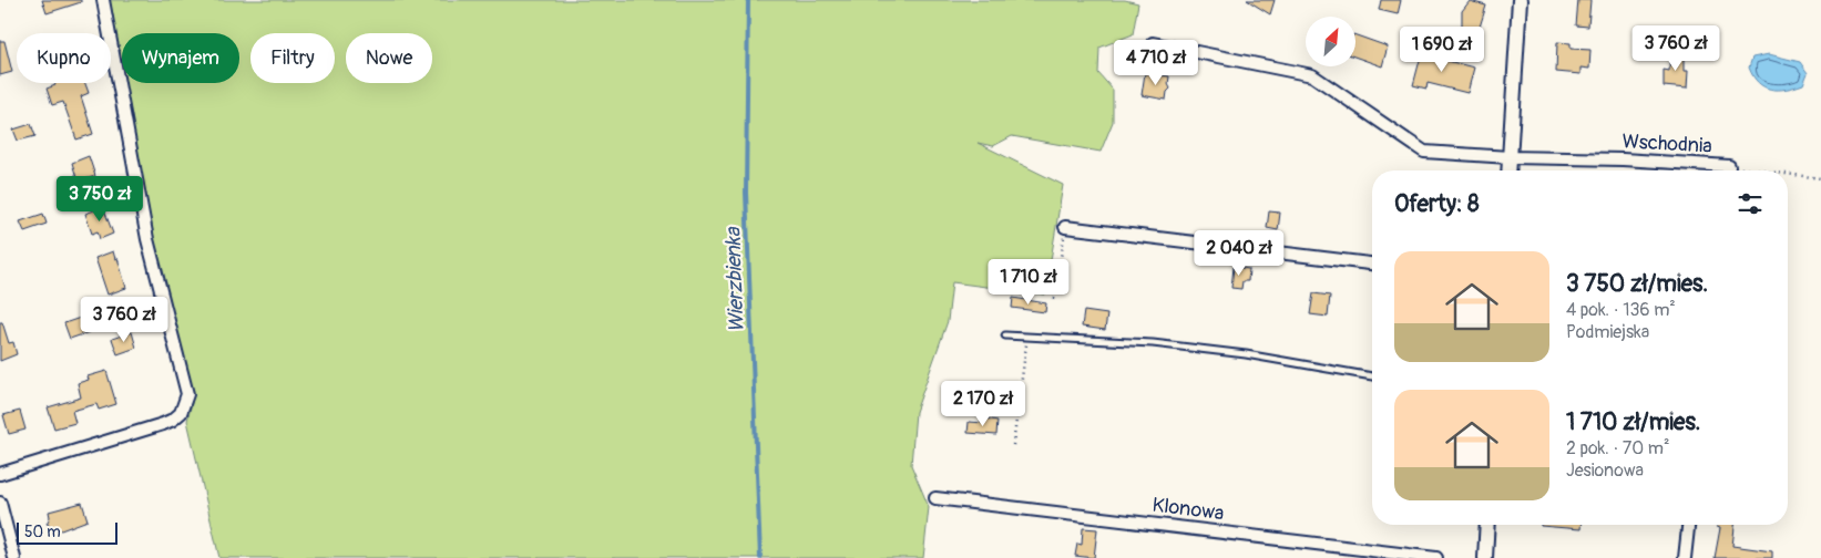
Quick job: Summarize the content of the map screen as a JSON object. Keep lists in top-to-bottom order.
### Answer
{
  "streets": {
    "street": ["Wschodnia", "Klonowa"]
  },
  "water": ["Wierzbienka"],
  "scale_bar": "50 m",
  "north": "top right",
  "page": {
    "price": [
      "3 760 zł",
      "1 690 zł",
      "4 710 zł",
      "3 750 zł",
      "2 040 zł",
      "1 710 zł",
      "3 760 zł",
      "2 170 zł"
    ],
    "chip": [
      "Kupno",
      "Wynajem",
      "Filtry",
      "Nowe"
    ],
    "heading": "Oferty: 8",
    "list": [
      {
        "name": "3 750 zł/mies.",
        "note": "4 pok. · 136 m² · Podmiejska"
      },
      {
        "name": "1 710 zł/mies.",
        "note": "2 pok. · 70 m² · Jesionowa"
      }
    ],
    "scale": "50 m"
  }
}
